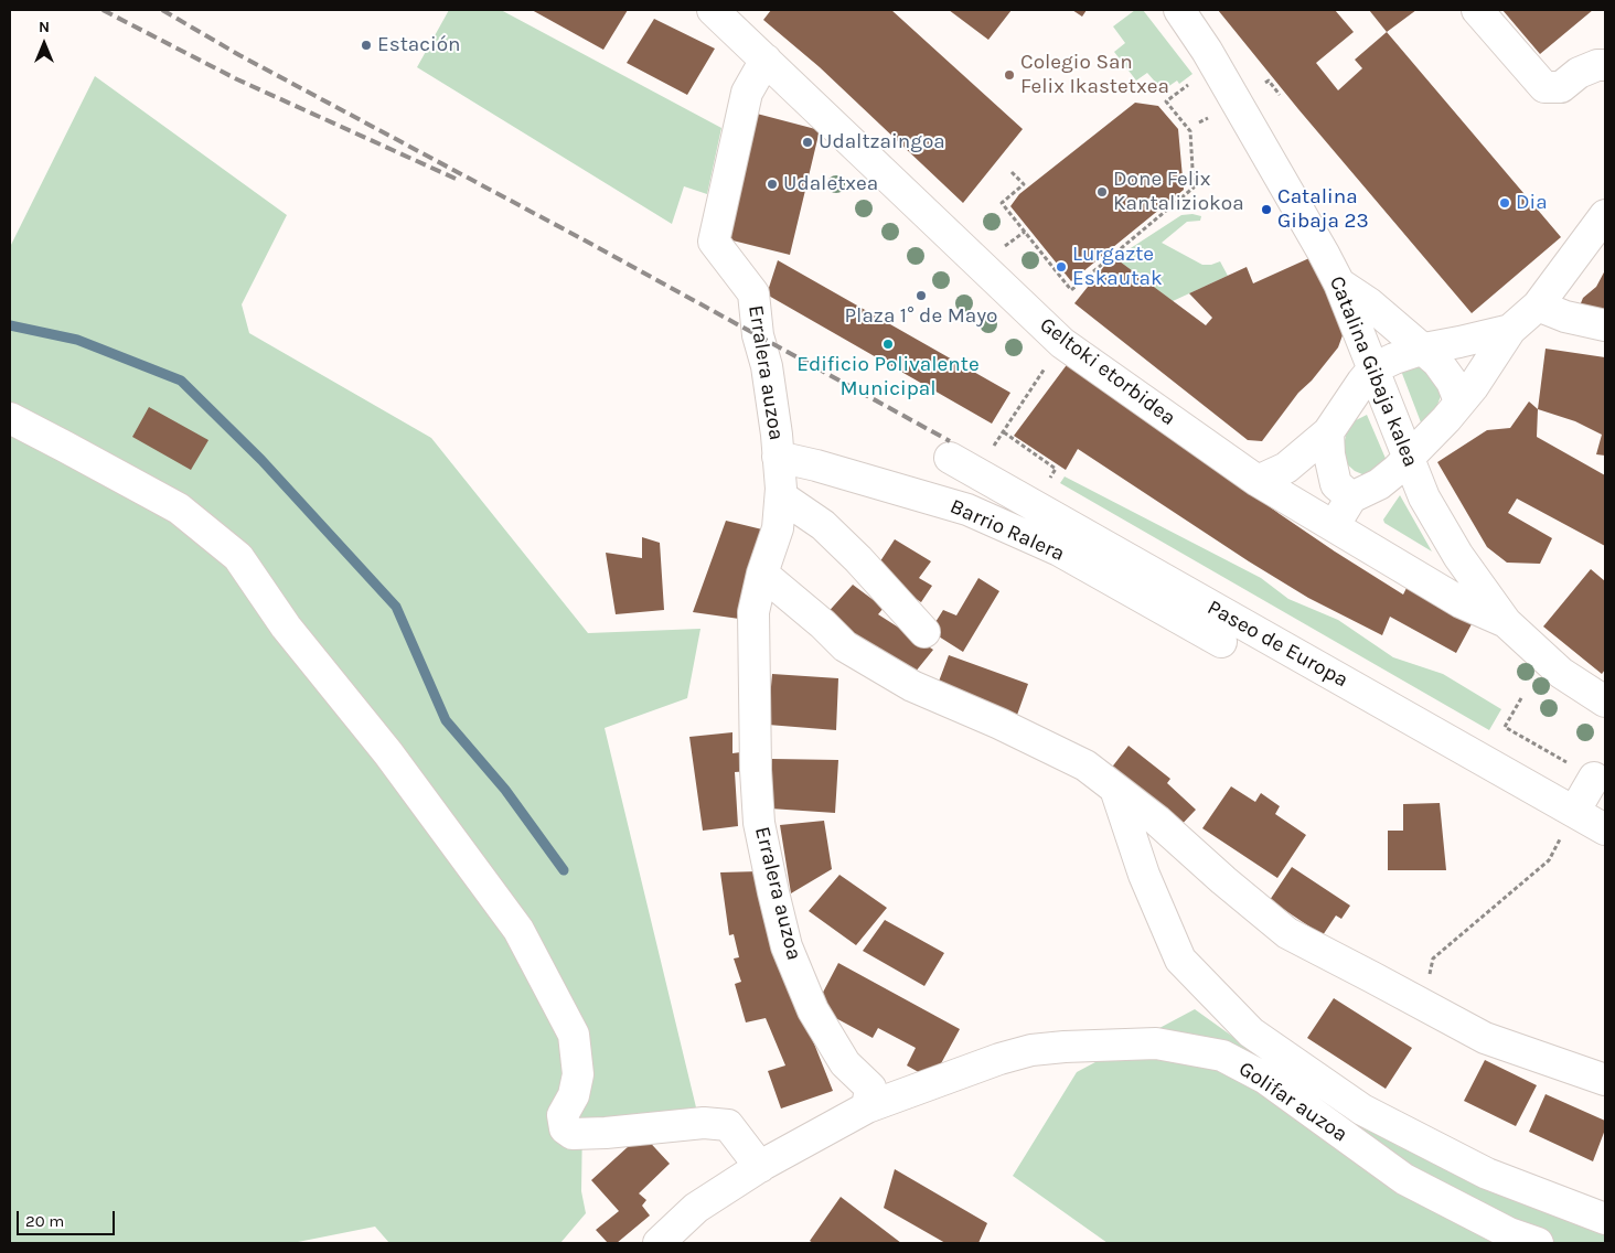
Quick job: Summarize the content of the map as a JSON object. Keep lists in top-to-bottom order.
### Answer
{
  "streets": {
    "street": [
      "Geltoki etorbidea",
      "Catalina Gibaja kalea",
      "Erralera auzoa",
      "Barrio Ralera",
      "Paseo de Europa",
      "Golifar auzoa"
    ]
  },
  "crossings": [
    ["Geltoki etorbidea", "Catalina Gibaja kalea"],
    ["Geltoki etorbidea", "Erralera auzoa"],
    ["Erralera auzoa", "Barrio Ralera"],
    ["Erralera auzoa", "Golifar auzoa"]
  ],
  "places": [
    "Estación",
    "Colegio San Felix Ikastetxea",
    "Udaltzaingoa",
    "Udaletxea",
    "Done Felix Kantaliziokoa",
    "Dia",
    "Catalina Gibaja 23",
    "Lurgazte Eskautak",
    "Plaza 1° de Mayo",
    "Edificio Polivalente Municipal"
  ],
  "scale_bar": "20 m",
  "north": "top"
}
